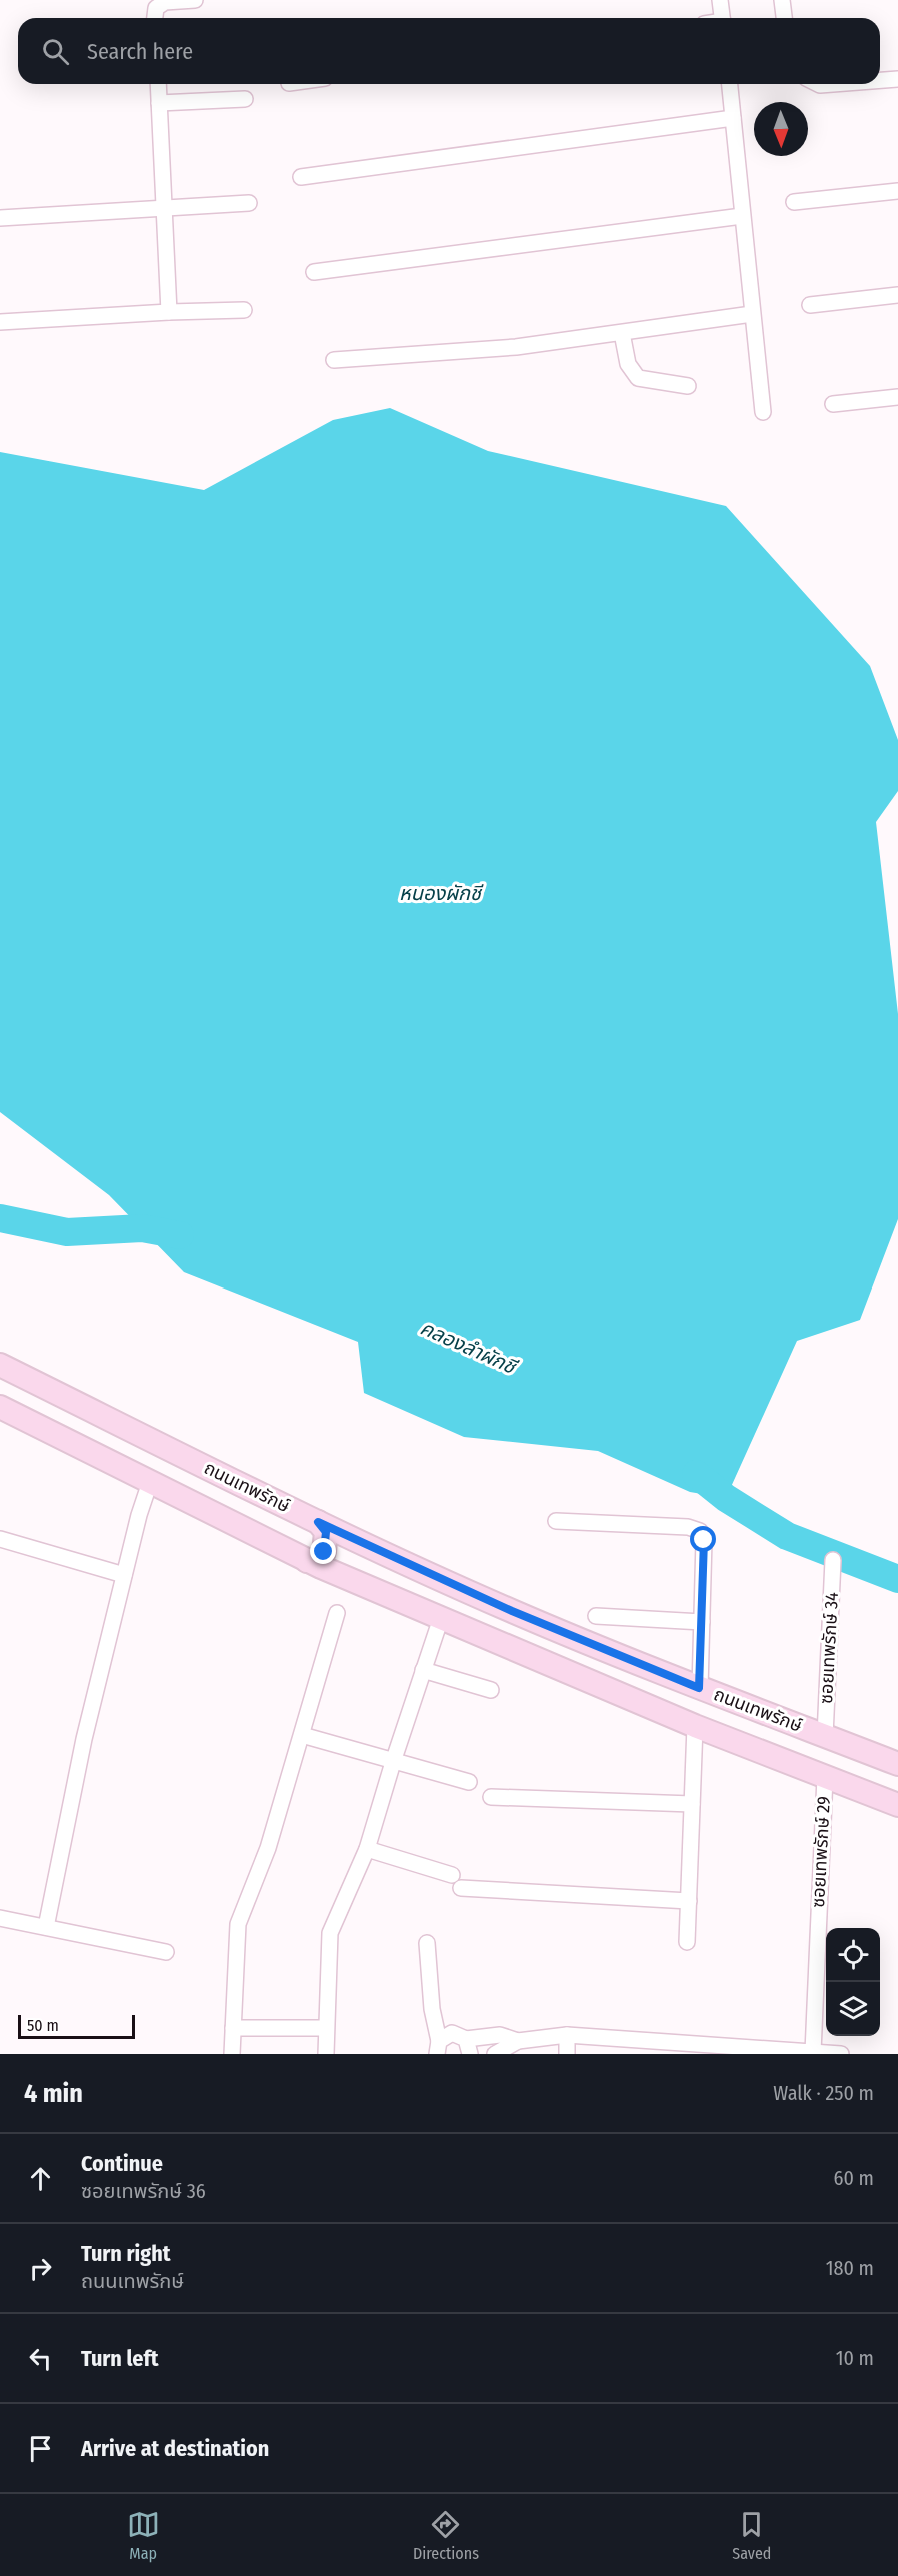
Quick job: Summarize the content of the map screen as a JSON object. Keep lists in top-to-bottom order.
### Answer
{
  "streets": {
    "main road": ["ถนนเทพรักษ์"],
    "street": ["ซอยเทพรักษ์ 34", "ซอยเทพรักษ์ 29"]
  },
  "crossings": [
    ["ถนนเทพรักษ์", "ซอยเทพรักษ์ 34"],
    ["ถนนเทพรักษ์", "ซอยเทพรักษ์ 29"]
  ],
  "water": ["หนองผักชี", "คลองลำผักชี"],
  "scale_bar": "50 m",
  "north": "bottom",
  "page": {
    "search": "Search here",
    "scale": "50 m",
    "heading": ["4 min", "Walk · 250 m"],
    "list": [
      ["Continue", "ซอยเทพรักษ์ 36", "60 m"],
      ["Turn right", "ถนนเทพรักษ์", "180 m"],
      ["Turn left", "10 m"],
      "Arrive at destination"
    ],
    "nav": ["Map", "Directions", "Saved"]
  }
}
